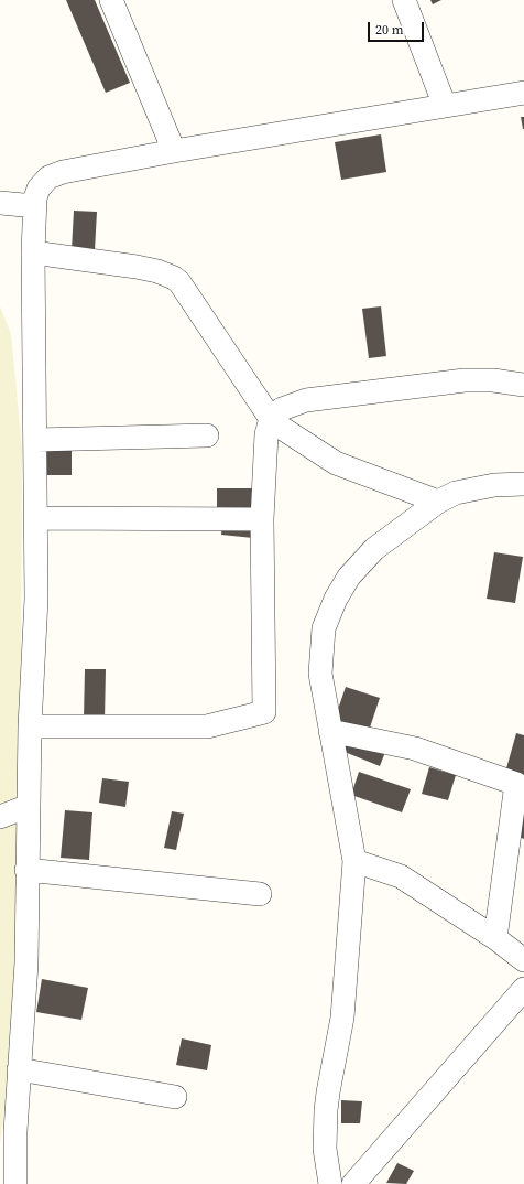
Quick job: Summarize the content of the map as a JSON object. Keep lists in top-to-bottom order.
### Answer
{
  "scale_bar": "20 m"
}
